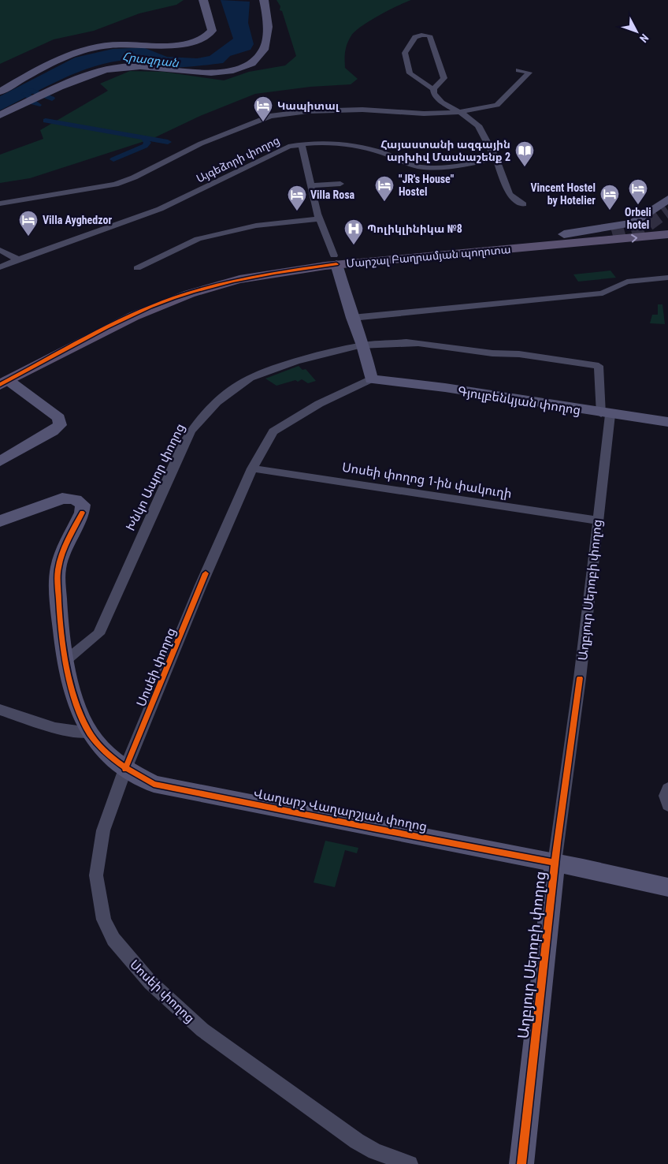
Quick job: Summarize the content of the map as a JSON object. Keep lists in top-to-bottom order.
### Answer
{
  "streets": {
    "main road": ["Մարշալ Բաղրամյան պողոտա"],
    "street": [
      "Այգեձորի փողոց",
      "Գյուլբենկյան փողոց",
      "Խնկո Ապոր փողոց",
      "Սոսեի փողոց 1-ին փակուղի",
      "Աղբյուր Սերոբի փողոց",
      "Սոսեի փողոց",
      "Վաղարշ Վաղարշյան փողոց"
    ]
  },
  "crossings": [
    ["Գյուլբենկյան փողոց", "Խնկո Ապոր փողոց"],
    ["Գյուլբենկյան փողոց", "Աղբյուր Սերոբի փողոց"],
    ["Գյուլբենկյան փողոց", "Սոսեի փողոց"],
    ["Խնկո Ապոր փողոց", "Աղբյուր Սերոբի փողոց"],
    ["Սոսեի փողոց 1-ին փակուղի", "Աղբյուր Սերոբի փողոց"],
    ["Սոսեի փողոց 1-ին փակուղի", "Սոսեի փողոց"],
    ["Աղբյուր Սերոբի փողոց", "Վաղարշ Վաղարշյան փողոց"],
    ["Սոսեի փողոց", "Վաղարշ Վաղարշյան փողոց"]
  ],
  "water": ["Հրազդան"],
  "places": {
    "hotel": [
      "Կապիտալ",
      "\"JR's House\" Hostel",
      "Orbeli hotel",
      "Vincent Hostel by Hotelier",
      "Villa Rosa",
      "Villa Ayghedzor"
    ],
    "library": ["Հայաստանի ազգային արխիվ Մասնաշենք 2"],
    "hospital": ["Պոլիկլինիկա №8"]
  },
  "north": "bottom right"
}
